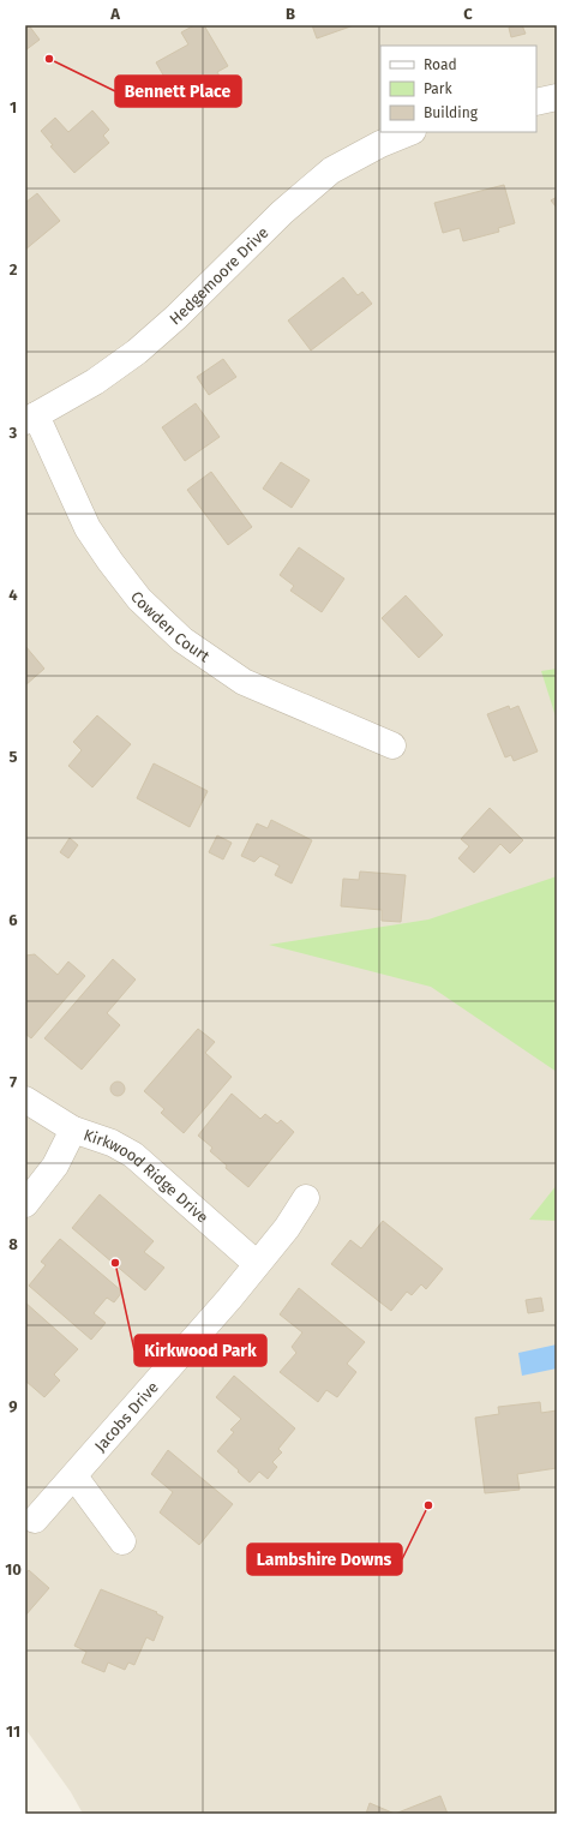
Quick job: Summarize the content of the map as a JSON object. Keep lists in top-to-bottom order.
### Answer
{
  "streets": {
    "street": [
      "Hedgemoore Drive",
      "Cowden Court",
      "Kirkwood Ridge Drive",
      "Jacobs Drive"
    ]
  },
  "crossings": [
    ["Hedgemoore Drive", "Cowden Court"],
    ["Kirkwood Ridge Drive", "Jacobs Drive"]
  ],
  "places": ["Bennett Place", "Kirkwood Park", "Lambshire Downs"],
  "legend": ["Road", "Park", "Building"],
  "grid": {
    "columns": ["A", "B", "C"],
    "rows": [
      "1",
      "2",
      "3",
      "4",
      "5",
      "6",
      "7",
      "8",
      "9",
      "10",
      "11"
    ]
  }
}
